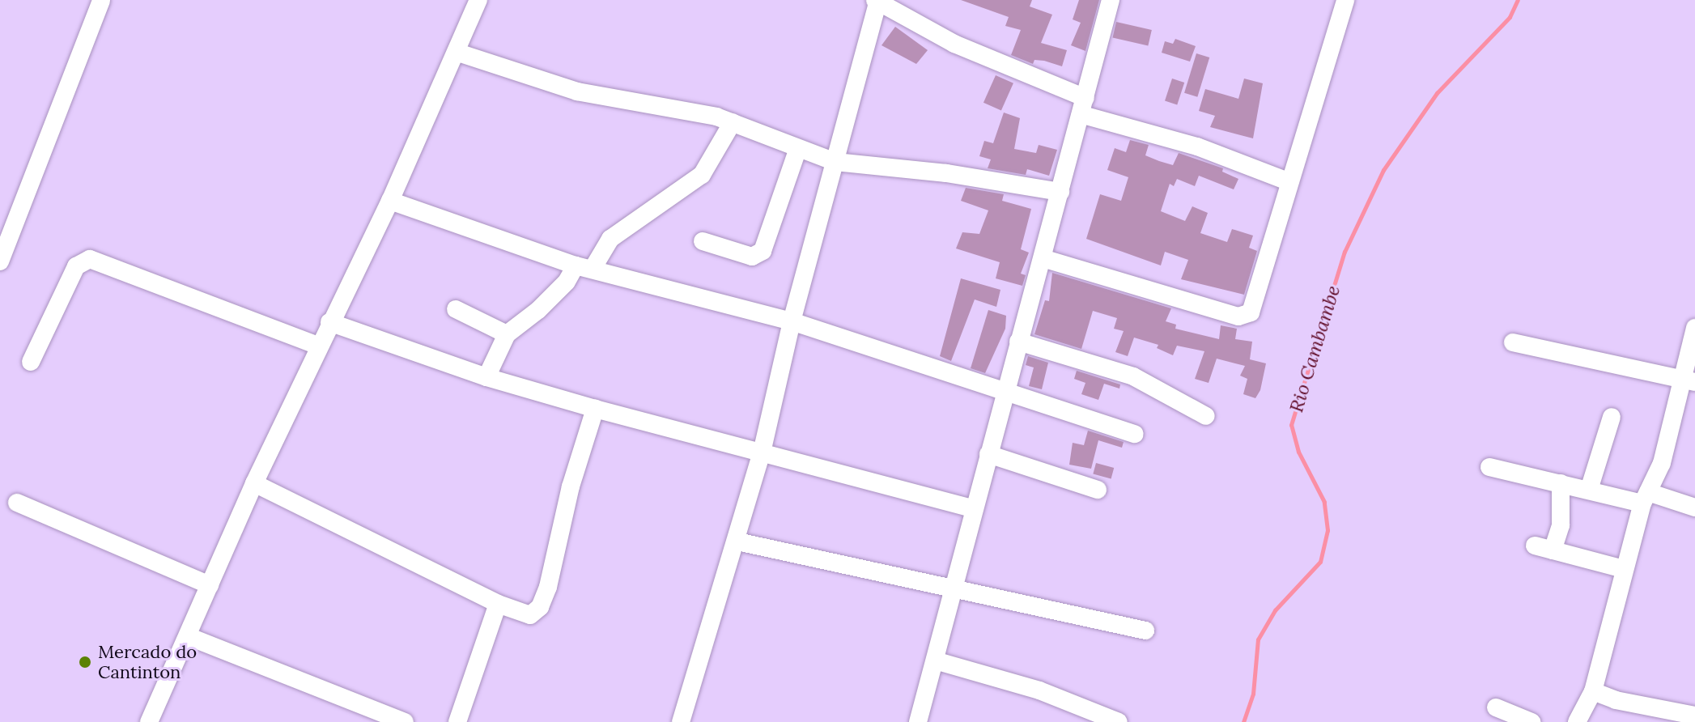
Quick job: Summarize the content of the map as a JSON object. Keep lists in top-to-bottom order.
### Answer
{
  "water": ["Rio Cambambe"],
  "places": ["Mercado do Cantinton"]
}
